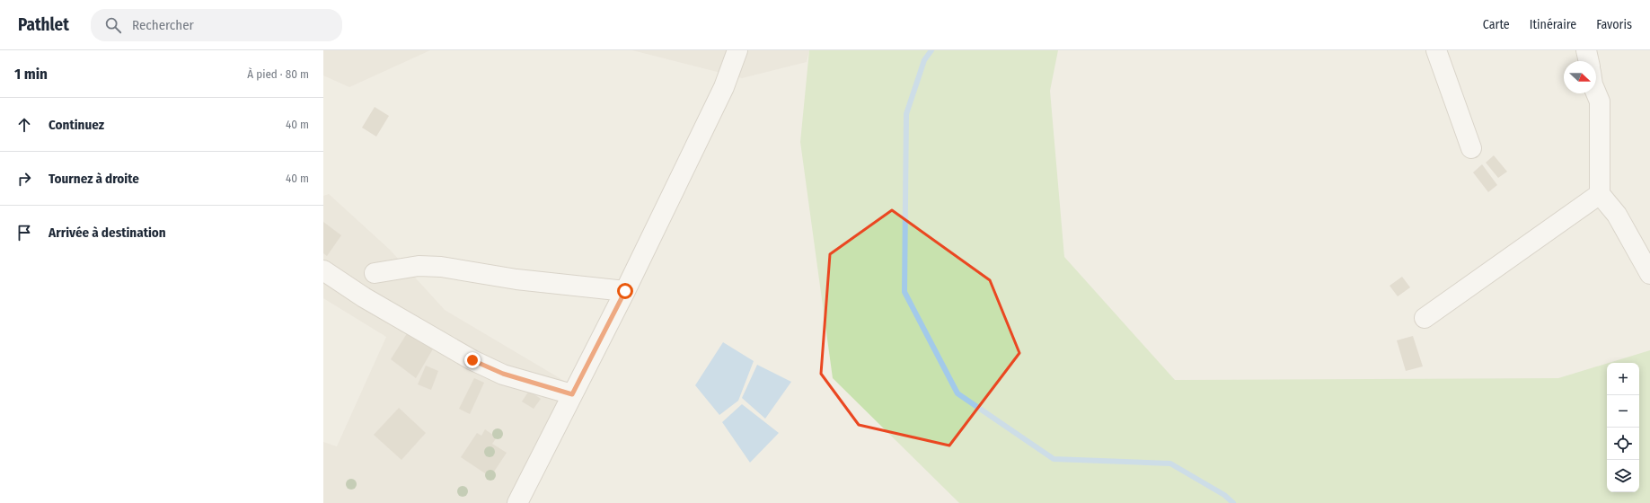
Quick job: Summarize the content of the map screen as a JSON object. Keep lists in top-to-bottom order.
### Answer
{
  "north": "right",
  "page": {
    "header": "Pathlet",
    "search": "Rechercher",
    "nav": ["Carte", "Itinéraire", "Favoris"],
    "heading": ["1 min", "À pied · 80 m"],
    "list": [
      ["Continuez", "40 m"],
      ["Tournez à droite", "40 m"],
      "Arrivée à destination"
    ],
    "map_buttons": ["+", "−"]
  }
}
